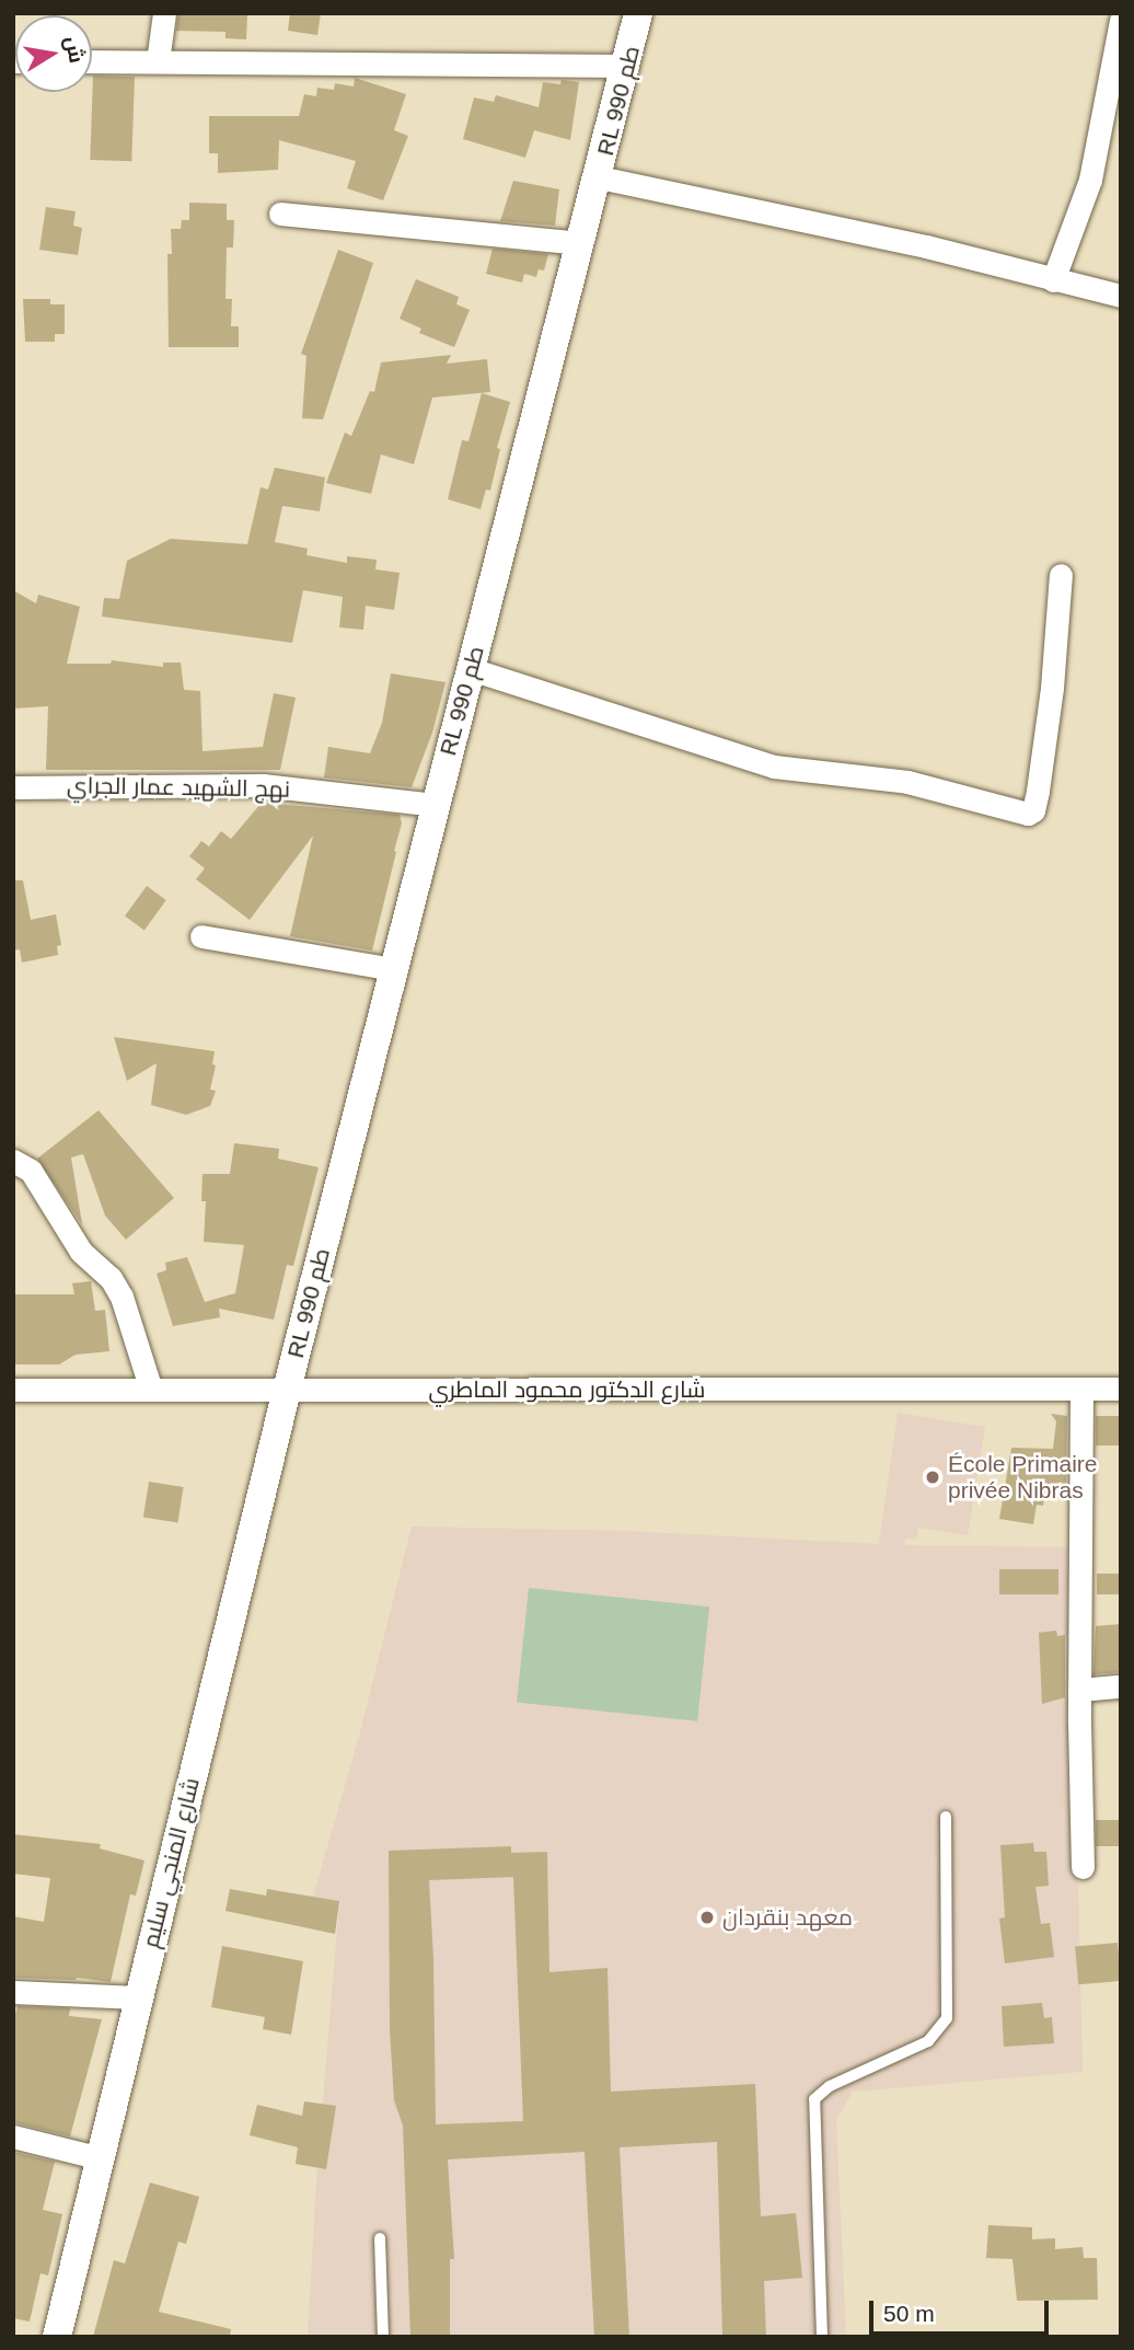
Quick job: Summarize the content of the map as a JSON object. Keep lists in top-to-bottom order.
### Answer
{
  "streets": {
    "street": [
      "RL طم 990",
      "نهج الشهيد عمار الجراي",
      "شارع الدكتور محمود الماطري",
      "شارع المنجي سليم"
    ]
  },
  "crossings": [
    ["RL طم 990", "نهج الشهيد عمار الجراي"],
    ["RL طم 990", "شارع الدكتور محمود الماطري"],
    ["RL طم 990", "شارع المنجي سليم"],
    ["شارع الدكتور محمود الماطري", "شارع المنجي سليم"]
  ],
  "places": ["École Primaire privée Nibras", "معهد بنقردان"],
  "scale_bar": "50 m",
  "north": "right"
}
